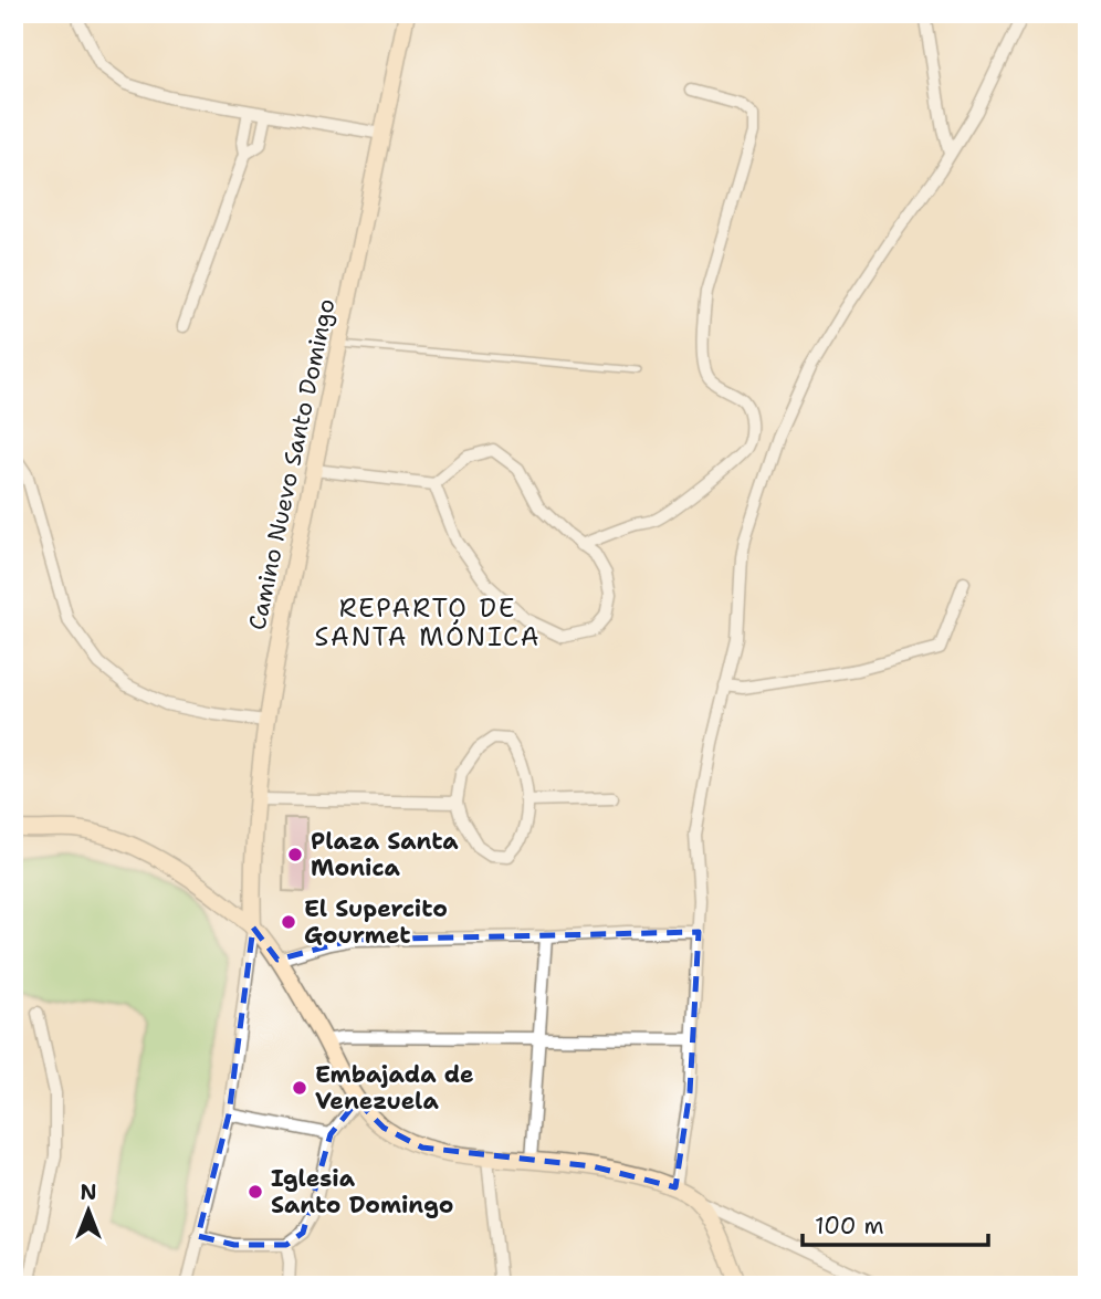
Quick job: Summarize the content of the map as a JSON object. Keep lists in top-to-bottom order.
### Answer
{
  "streets": {
    "street": ["Camino Nuevo Santo Domingo"]
  },
  "districts": ["REPARTO DE SANTA MÓNICA"],
  "places": [
    "Plaza Santa Monica",
    "El Supercito Gourmet",
    "Embajada de Venezuela",
    "Iglesia Santo Domingo"
  ],
  "scale_bar": "100 m",
  "north": "top"
}
